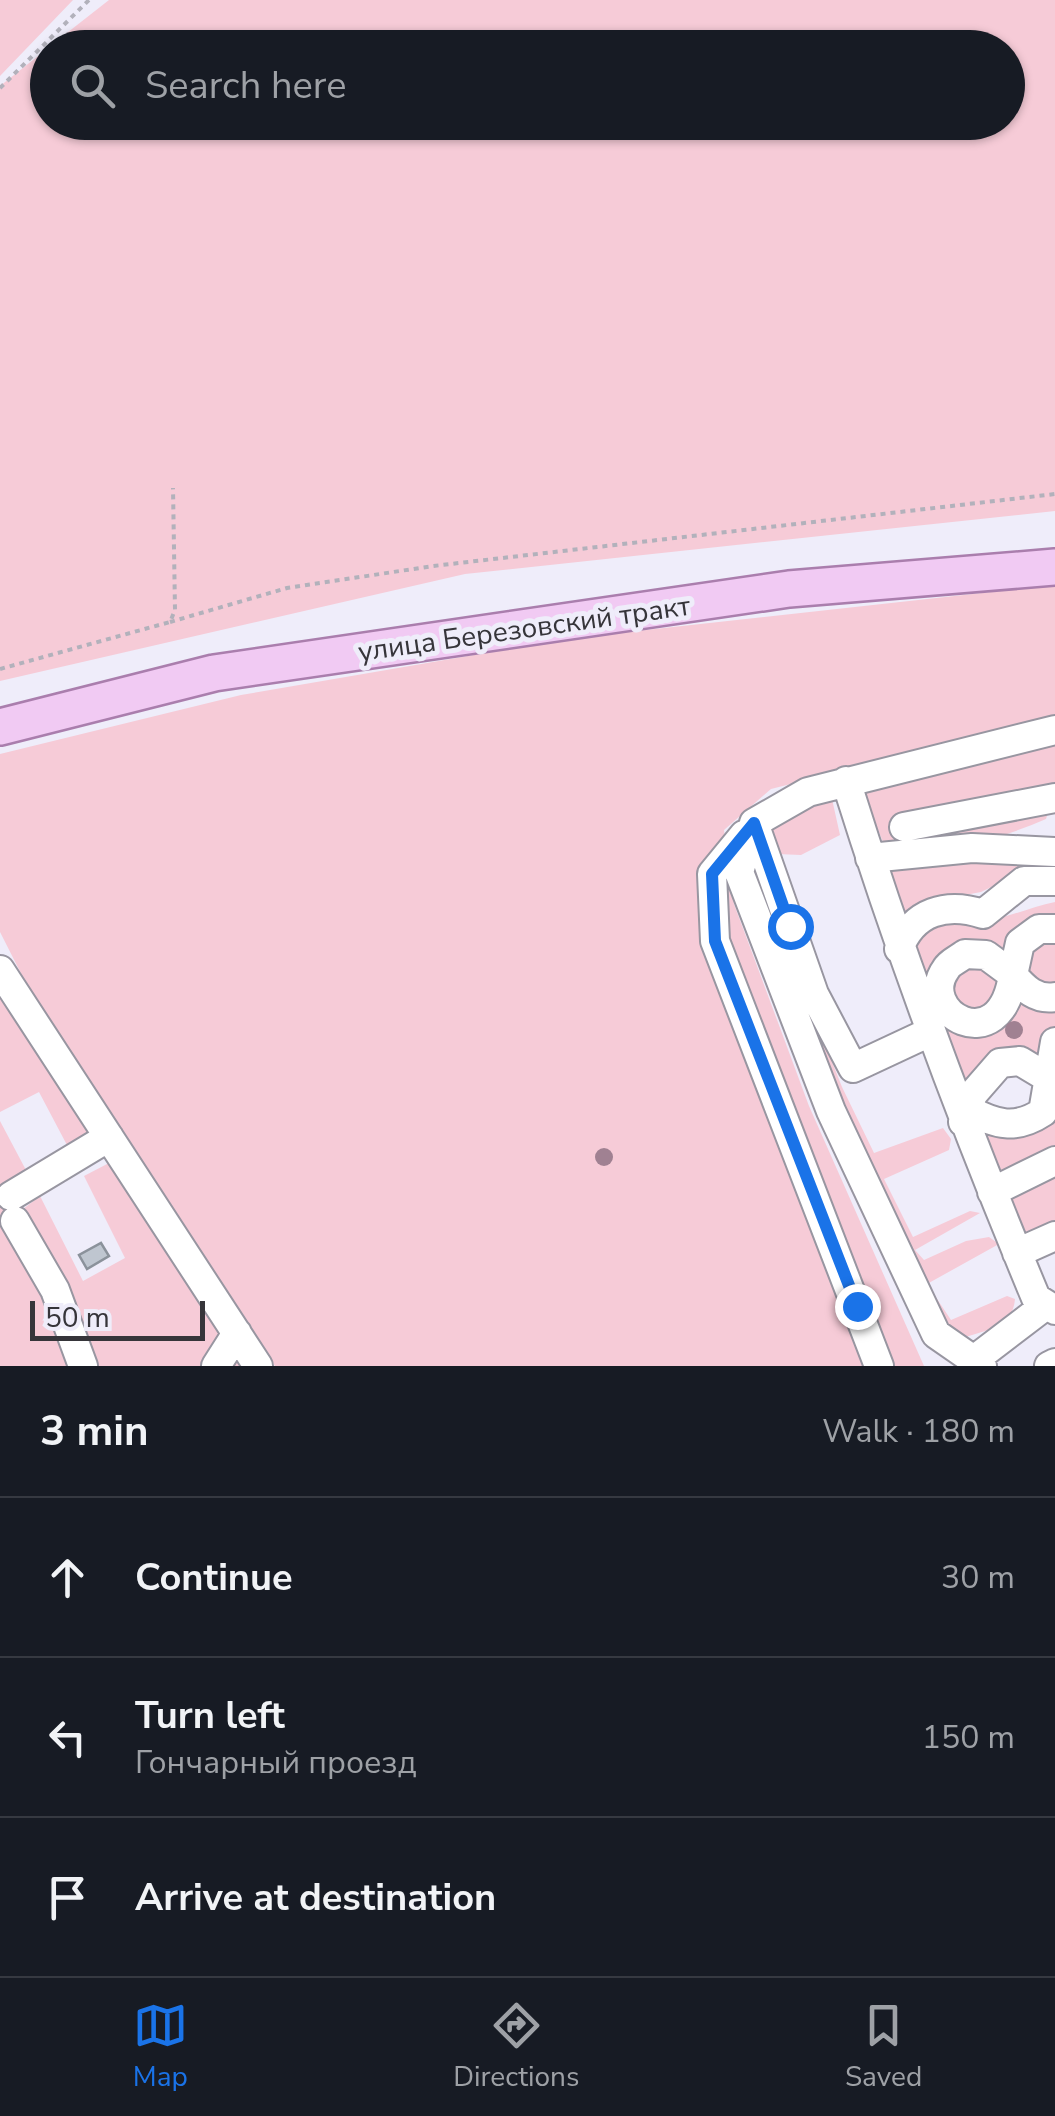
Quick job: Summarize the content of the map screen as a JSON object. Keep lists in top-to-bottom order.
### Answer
{
  "streets": {
    "main road": ["улица Березовский тракт"]
  },
  "scale_bar": "50 m",
  "page": {
    "search": "Search here",
    "scale": "50 m",
    "heading": ["3 min", "Walk · 180 m"],
    "list": [
      ["Continue", "30 m"],
      ["Turn left", "Гончарный проезд", "150 m"],
      "Arrive at destination"
    ],
    "nav": ["Map", "Directions", "Saved"]
  }
}
